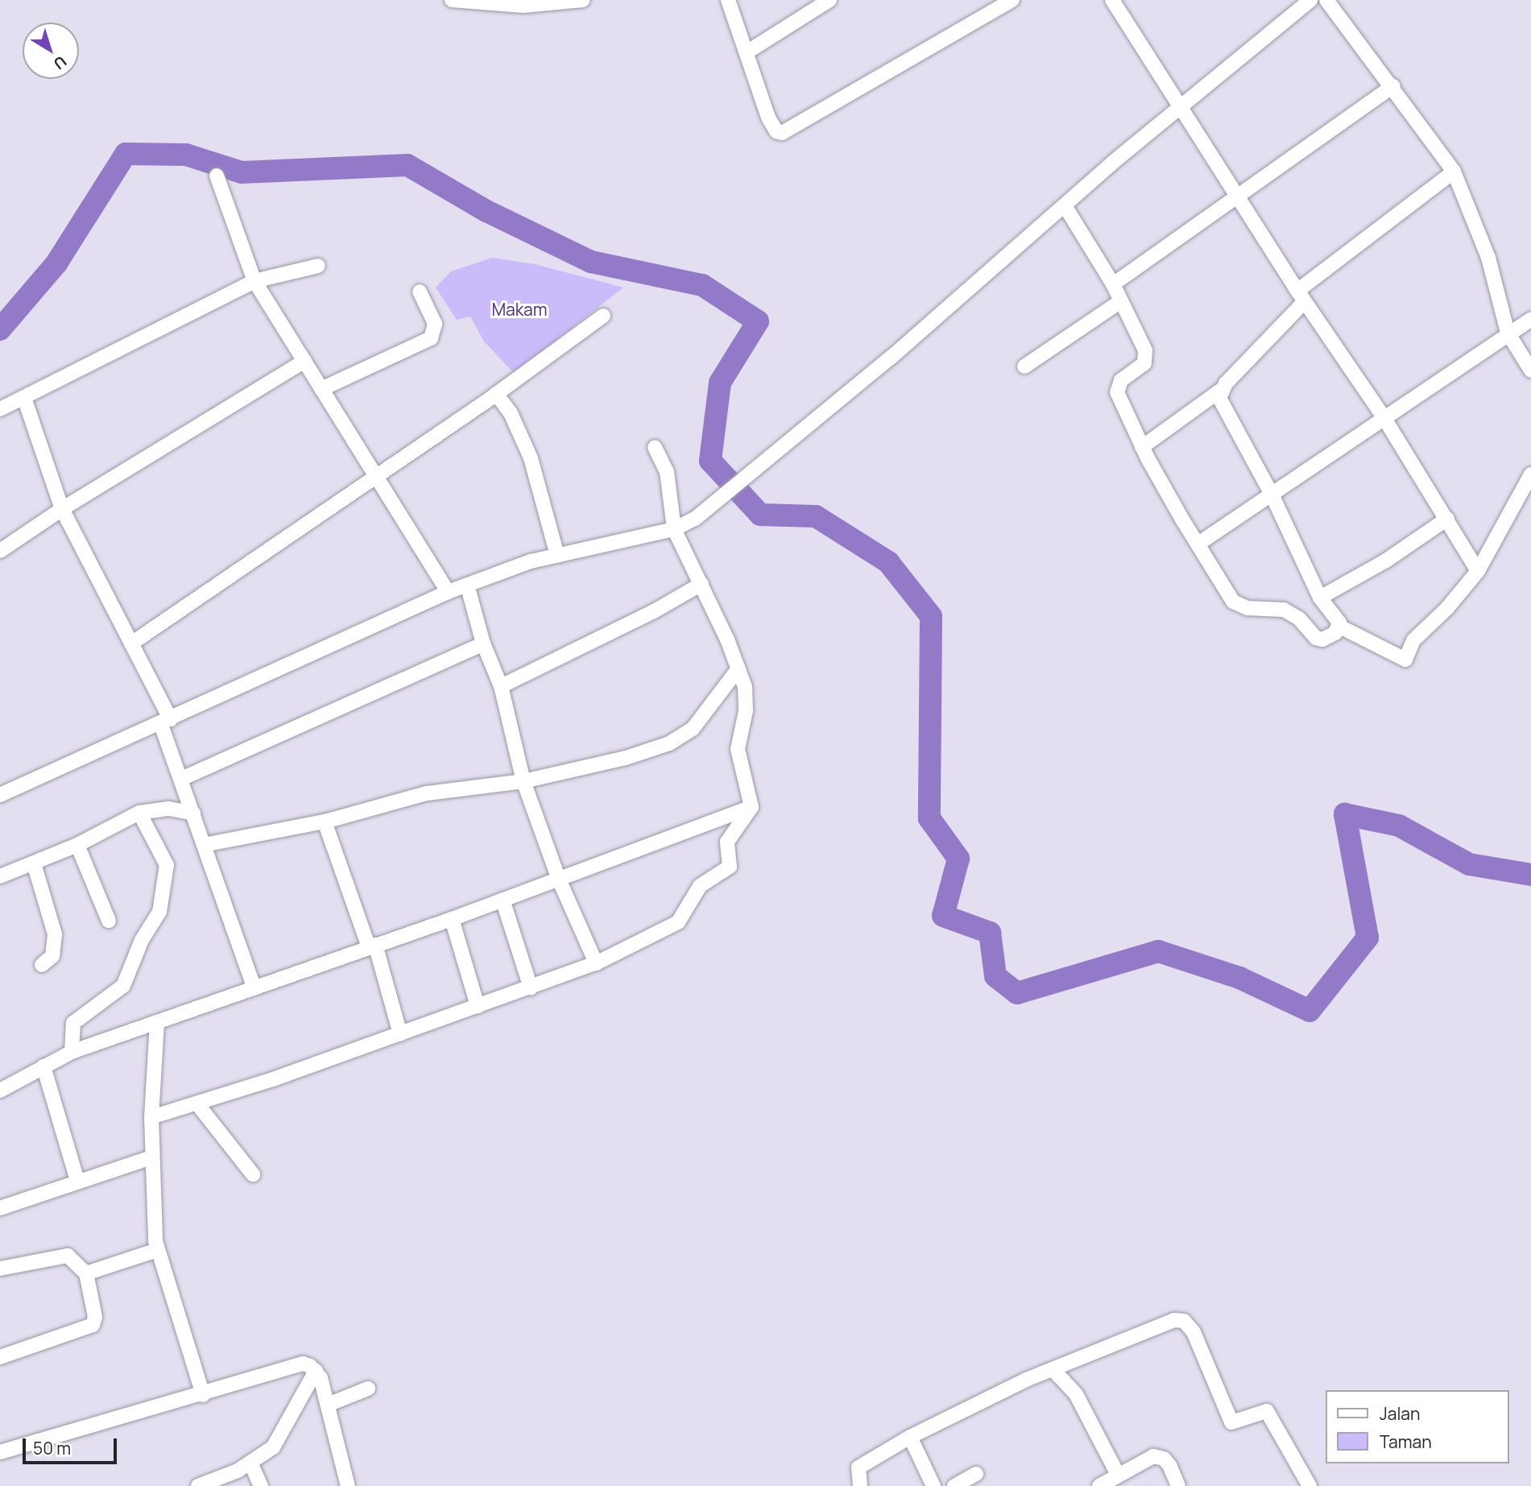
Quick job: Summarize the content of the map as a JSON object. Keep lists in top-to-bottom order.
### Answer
{
  "parks": ["Makam"],
  "legend": ["Jalan", "Taman"],
  "scale_bar": "50 m",
  "north": "bottom right"
}
